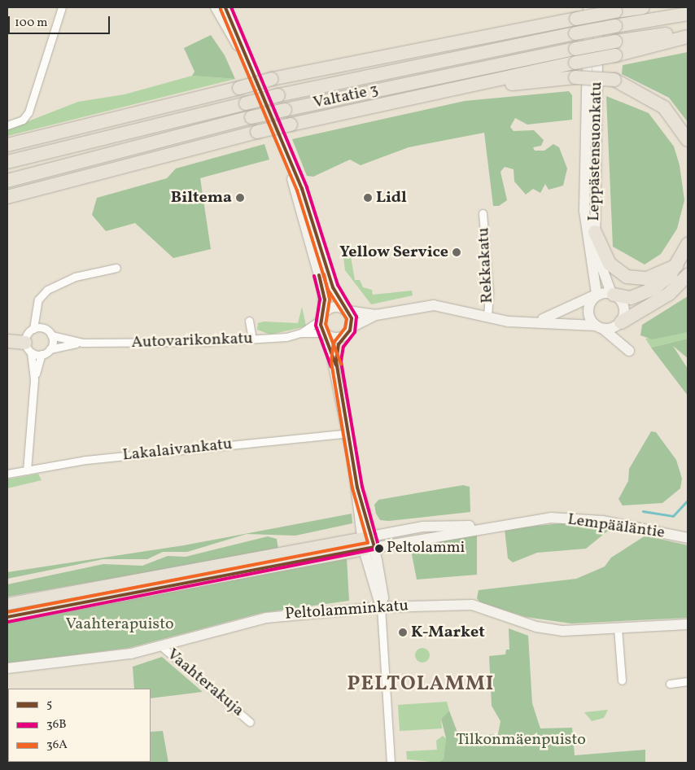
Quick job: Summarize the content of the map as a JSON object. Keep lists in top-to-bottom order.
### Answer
{
  "streets": {
    "highway": ["Valtatie 3"],
    "main road": ["Leppästensuonkatu", "Lempääläntie", "Peltolamminkatu"],
    "street": [
      "Rekkakatu",
      "Autovarikonkatu",
      "Lakalaivankatu",
      "Vaahterakuja"
    ]
  },
  "crossings": [
    ["Peltolamminkatu", "Vaahterakuja"]
  ],
  "districts": ["PELTOLAMMI"],
  "parks": ["Vaahterapuisto", "Tilkonmäenpuisto"],
  "places": [
    "Biltema",
    "Lidl",
    "Yellow Service",
    "Peltolammi",
    "K-Market"
  ],
  "lines": ["transit line 5", "transit line 36B", "transit line 36A"],
  "legend": ["5", "36B", "36A"],
  "scale_bar": "100 m"
}
